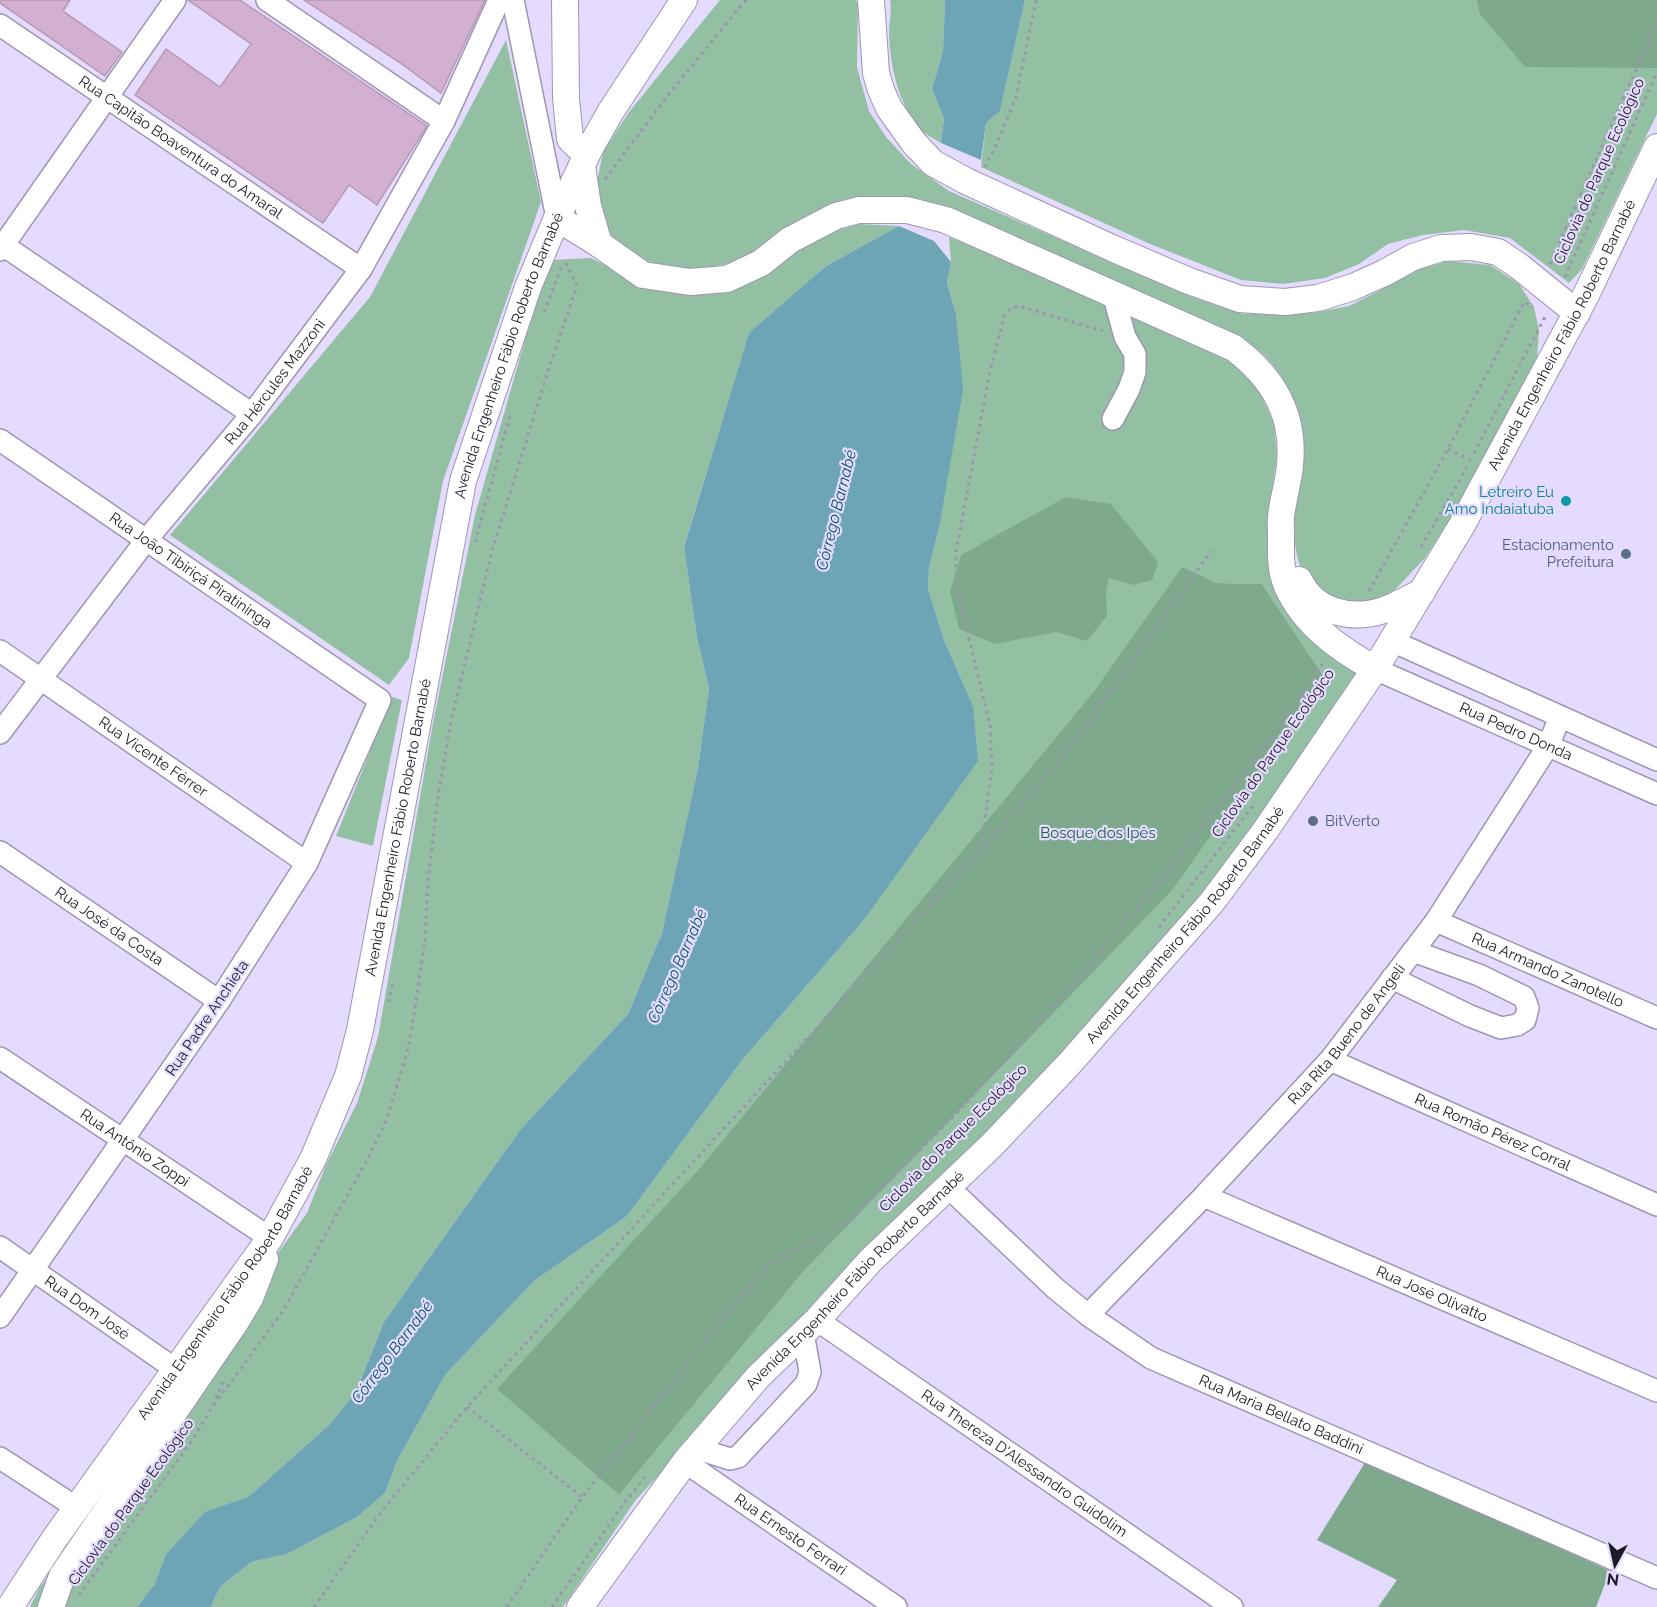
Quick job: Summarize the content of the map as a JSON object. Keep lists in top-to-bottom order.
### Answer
{
  "streets": {
    "main road": ["Avenida Engenheiro Fábio Roberto Barnabé"],
    "street": [
      "Rua Capitão Boaventura do Amaral",
      "Rua Hércules Mazzoni",
      "Rua João Tibiriçá Piratininga",
      "Rua Pedro Donda",
      "Rua Vicente Férrer",
      "Rua José da Costa",
      "Rua Armando Zanotello",
      "Rua Padre Anchieta",
      "Rua Rita Bueno de Angeli",
      "Rua Romão Pérez Corral",
      "Rua Antônio Zoppi",
      "Rua José Olivatto",
      "Rua Dom José",
      "Rua Maria Bellato Baddini",
      "Rua Thereza D'Alessandro Guidolim",
      "Rua Ernesto Ferrari"
    ],
    "path": ["Ciclovia do Parque Ecológico"]
  },
  "crossings": [
    ["Rua Capitão Boaventura do Amaral", "Rua Hércules Mazzoni"],
    ["Avenida Engenheiro Fábio Roberto Barnabé", "Rua Pedro Donda"],
    ["Avenida Engenheiro Fábio Roberto Barnabé", "Rua Antônio Zoppi"],
    ["Avenida Engenheiro Fábio Roberto Barnabé", "Rua Dom José"],
    ["Avenida Engenheiro Fábio Roberto Barnabé", "Rua Maria Bellato Baddini"],
    ["Avenida Engenheiro Fábio Roberto Barnabé", "Rua Thereza D'Alessandro Guidolim"],
    ["Avenida Engenheiro Fábio Roberto Barnabé", "Rua Ernesto Ferrari"],
    ["Rua Hércules Mazzoni", "Rua João Tibiriçá Piratininga"],
    ["Rua Hércules Mazzoni", "Rua Vicente Férrer"],
    ["Rua João Tibiriçá Piratininga", "Rua Padre Anchieta"],
    ["Rua Pedro Donda", "Rua Rita Bueno de Angeli"],
    ["Rua Vicente Férrer", "Rua Padre Anchieta"],
    ["Rua José da Costa", "Rua Padre Anchieta"],
    ["Rua Armando Zanotello", "Rua Rita Bueno de Angeli"],
    ["Rua Padre Anchieta", "Rua Antônio Zoppi"],
    ["Rua Padre Anchieta", "Rua Dom José"],
    ["Rua Rita Bueno de Angeli", "Rua Romão Pérez Corral"],
    ["Rua Rita Bueno de Angeli", "Rua José Olivatto"],
    ["Rua Rita Bueno de Angeli", "Rua Maria Bellato Baddini"]
  ],
  "water": ["Córrego Barnabé"],
  "parks": ["Bosque dos Ipês"],
  "places": ["Letreiro Eu Amo Indaiatuba", "Estacionamento Prefeitura", "BitVerto"],
  "north": "bottom"
}
